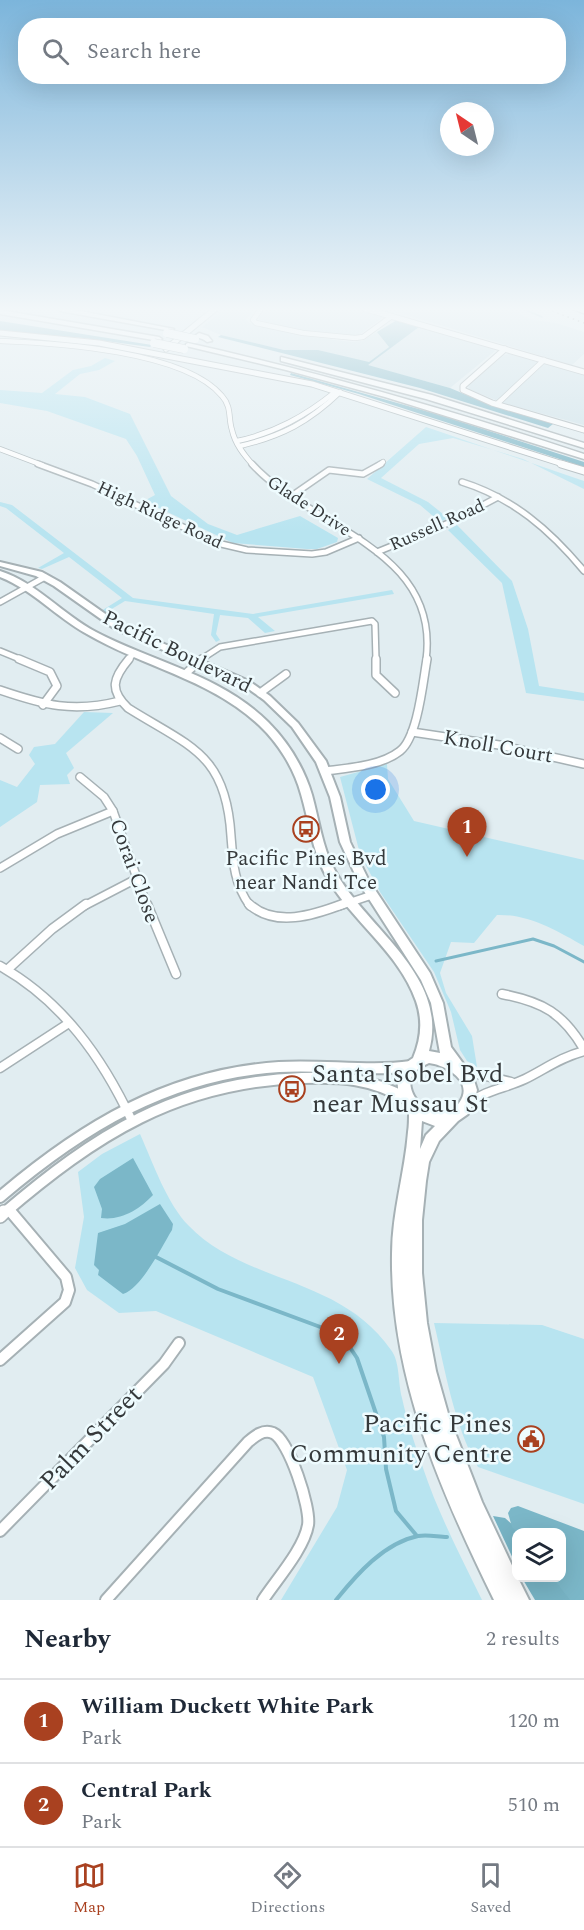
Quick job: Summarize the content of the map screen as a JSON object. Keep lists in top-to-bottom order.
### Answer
{
  "streets": {
    "main road": ["Pacific Boulevard"],
    "street": [
      "Glade Drive",
      "High Ridge Road",
      "Russell Road",
      "Knoll Court",
      "Corai Close",
      "Palm Street"
    ]
  },
  "crossings": [
    ["Glade Drive", "High Ridge Road"],
    ["Glade Drive", "Russell Road"],
    ["Glade Drive", "Pacific Boulevard"],
    ["Glade Drive", "Knoll Court"]
  ],
  "places": {
    "bus stop": ["Pacific Pines Bvd near Nandi Tce", "Santa Isobel Bvd near Mussau St"],
    "public building": ["Pacific Pines Community Centre"]
  },
  "north": "top left",
  "page": {
    "search": "Search here",
    "pins": ["1", "2"],
    "heading": ["Nearby", "2 results"],
    "list": [
      {
        "mark": "1",
        "name": "William Duckett White Park",
        "note": "Park",
        "value": "120 m"
      },
      {
        "mark": "2",
        "name": "Central Park",
        "note": "Park",
        "value": "510 m"
      }
    ],
    "nav": ["Map", "Directions", "Saved"]
  }
}
